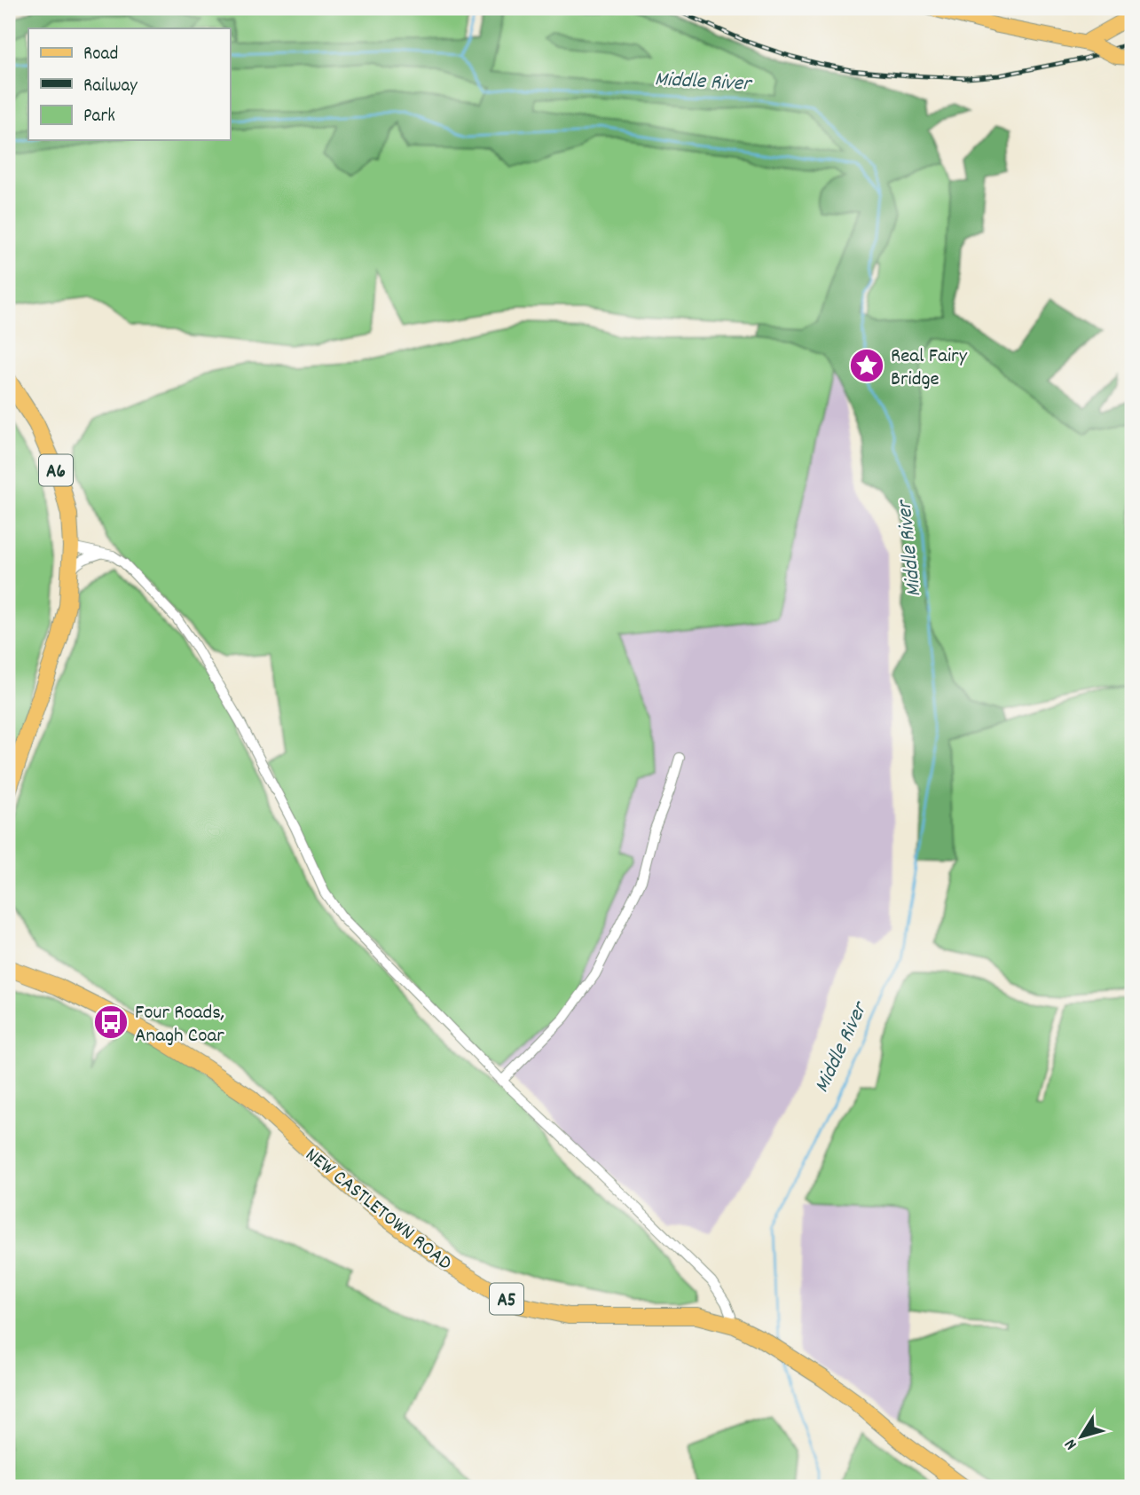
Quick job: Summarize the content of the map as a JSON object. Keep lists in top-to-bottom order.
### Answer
{
  "streets": {
    "highway": ["A6", "NEW CASTLETOWN ROAD", "A5"]
  },
  "water": ["Middle River"],
  "places": {
    "place": ["Real Fairy Bridge"],
    "bus stop": ["Four Roads, Anagh Coar"]
  },
  "legend": ["Road", "Railway", "Park"],
  "north": "bottom left"
}
